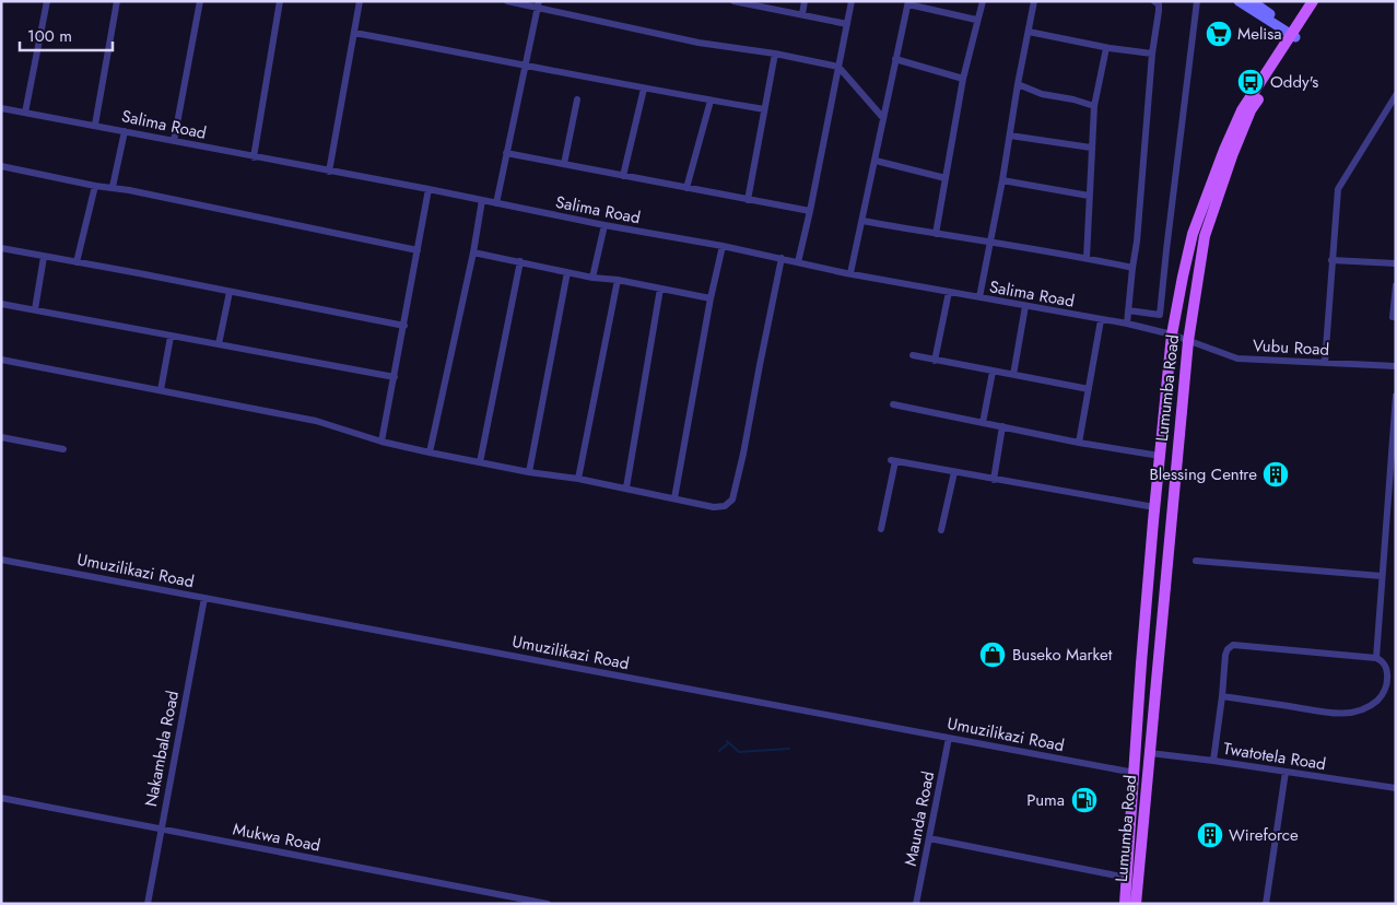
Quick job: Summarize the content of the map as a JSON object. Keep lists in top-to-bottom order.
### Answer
{
  "streets": {
    "main road": ["Lumumba Road"],
    "street": [
      "Salima Road",
      "Vubu Road",
      "Umuzilikazi Road",
      "Nakambala Road",
      "Twatotela Road",
      "Maunda Road",
      "Mukwa Road"
    ]
  },
  "crossings": [
    ["Salima Road", "Vubu Road"],
    ["Salima Road", "Lumumba Road"],
    ["Vubu Road", "Lumumba Road"],
    ["Lumumba Road", "Umuzilikazi Road"],
    ["Lumumba Road", "Twatotela Road"],
    ["Umuzilikazi Road", "Nakambala Road"],
    ["Umuzilikazi Road", "Maunda Road"],
    ["Nakambala Road", "Mukwa Road"]
  ],
  "places": {
    "supermarket": ["Melisa"],
    "bus stop": ["Oddy's"],
    "building": ["Blessing Centre", "Wireforce"],
    "shop": ["Buseko Market"],
    "fuel station": ["Puma"]
  },
  "scale_bar": "100 m"
}
